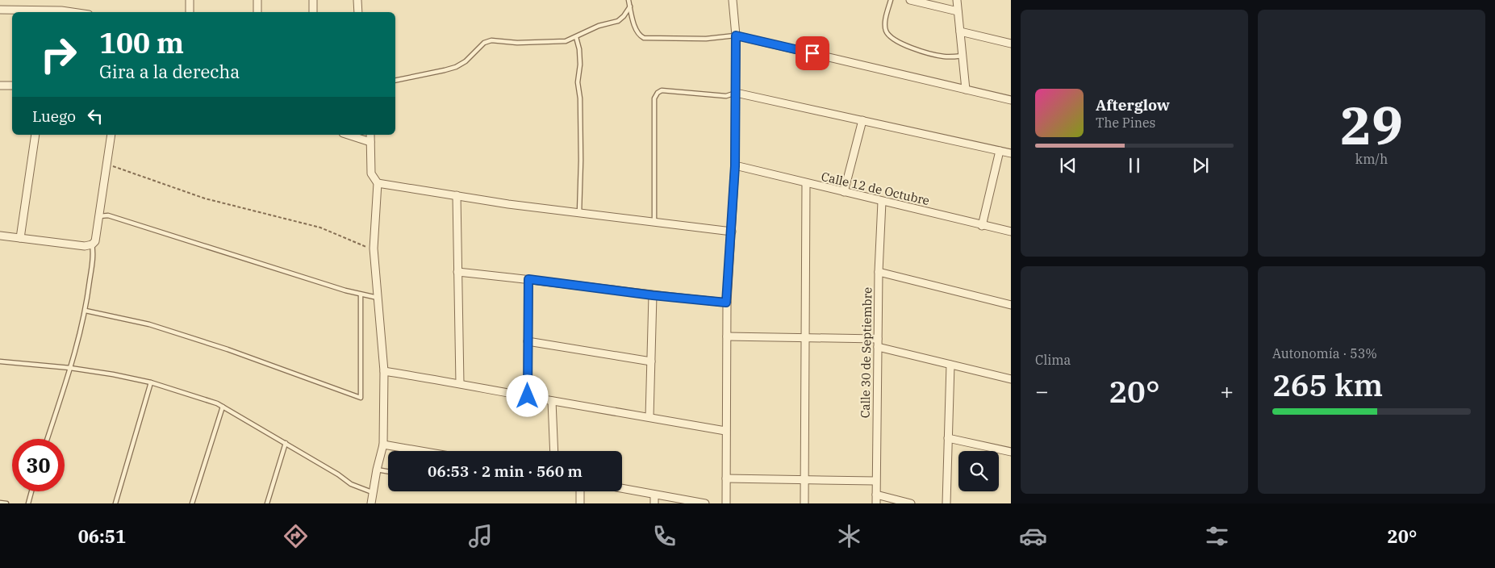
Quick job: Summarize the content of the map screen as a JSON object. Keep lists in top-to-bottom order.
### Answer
{
  "streets": {
    "street": ["Calle 12 de Octubre", "Calle 30 de Septiembre"]
  },
  "crossings": [
    ["Calle 12 de Octubre", "Calle 30 de Septiembre"]
  ],
  "page": {
    "tile": [
      ["29", "km/h"],
      "Clima",
      ["Autonomía · 53%", "265 km"]
    ],
    "turn": ["100 m", "Gira a la derecha"],
    "song": ["Afterglow", "The Pines"],
    "then": "Luego",
    "heat": ["−", "20°", "+"],
    "limit": "30",
    "trip": "06:53 · 2 min · 560 m",
    "tabs": ["06:51", "20°"]
  }
}
